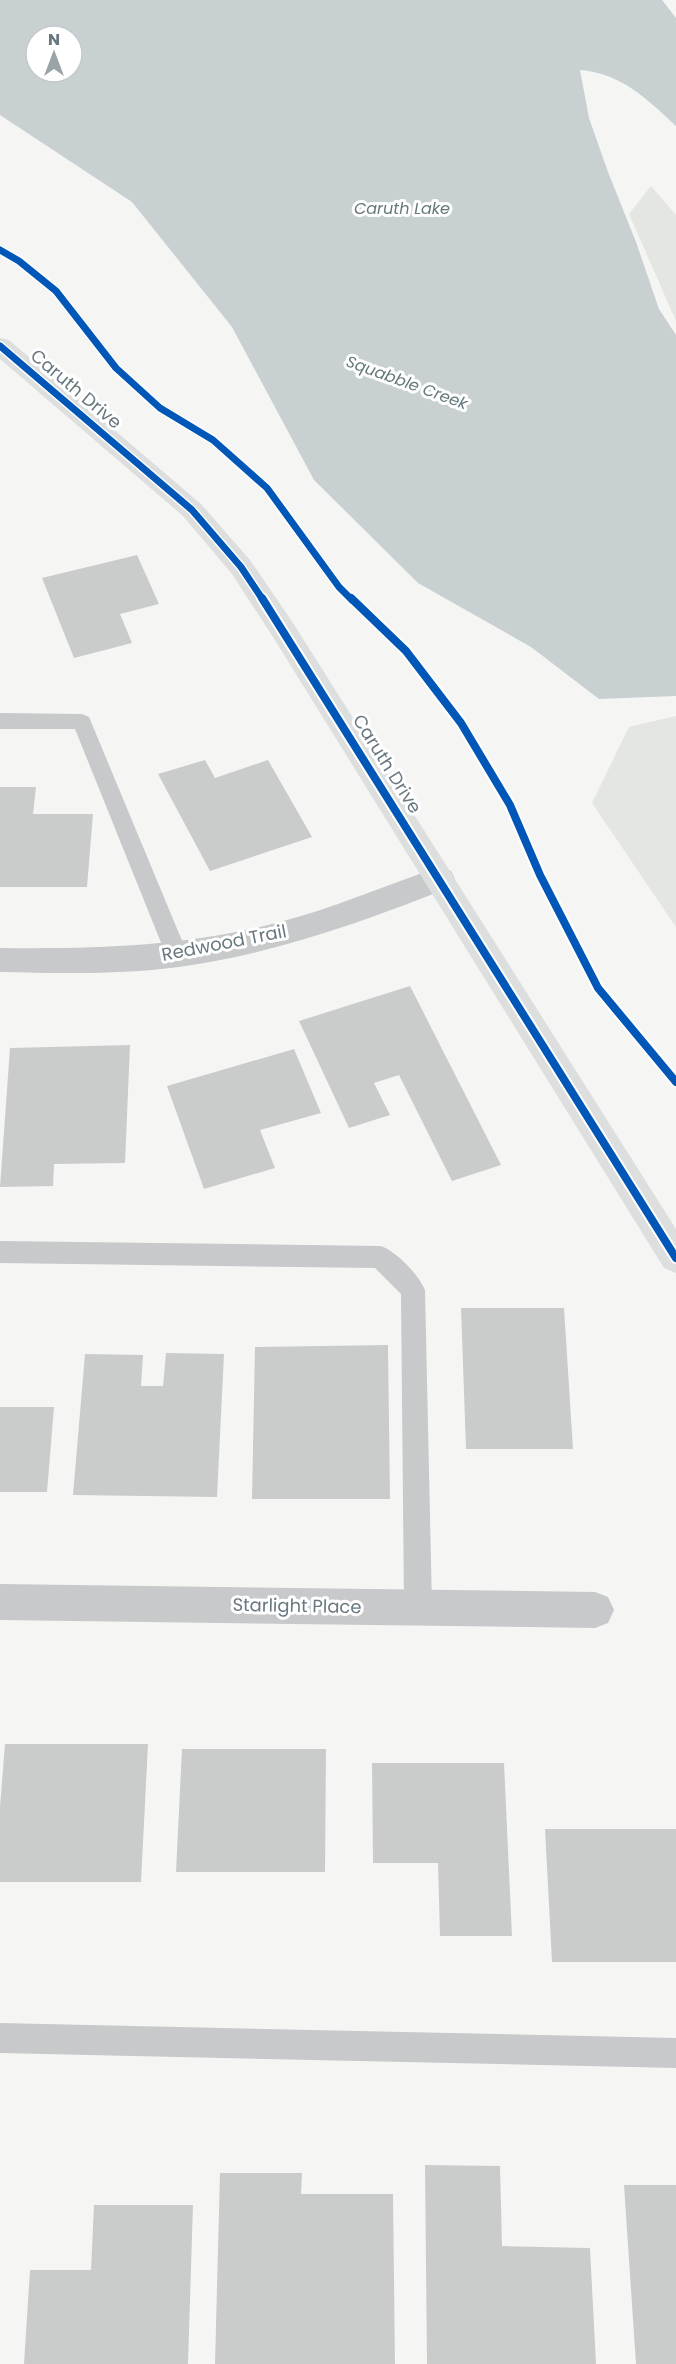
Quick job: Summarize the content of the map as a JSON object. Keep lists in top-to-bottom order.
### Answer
{
  "streets": {
    "street": ["Caruth Drive", "Redwood Trail", "Starlight Place"]
  },
  "crossings": [
    ["Caruth Drive", "Redwood Trail"]
  ],
  "water": ["Caruth Lake", "Squabble Creek"],
  "north": "top"
}
